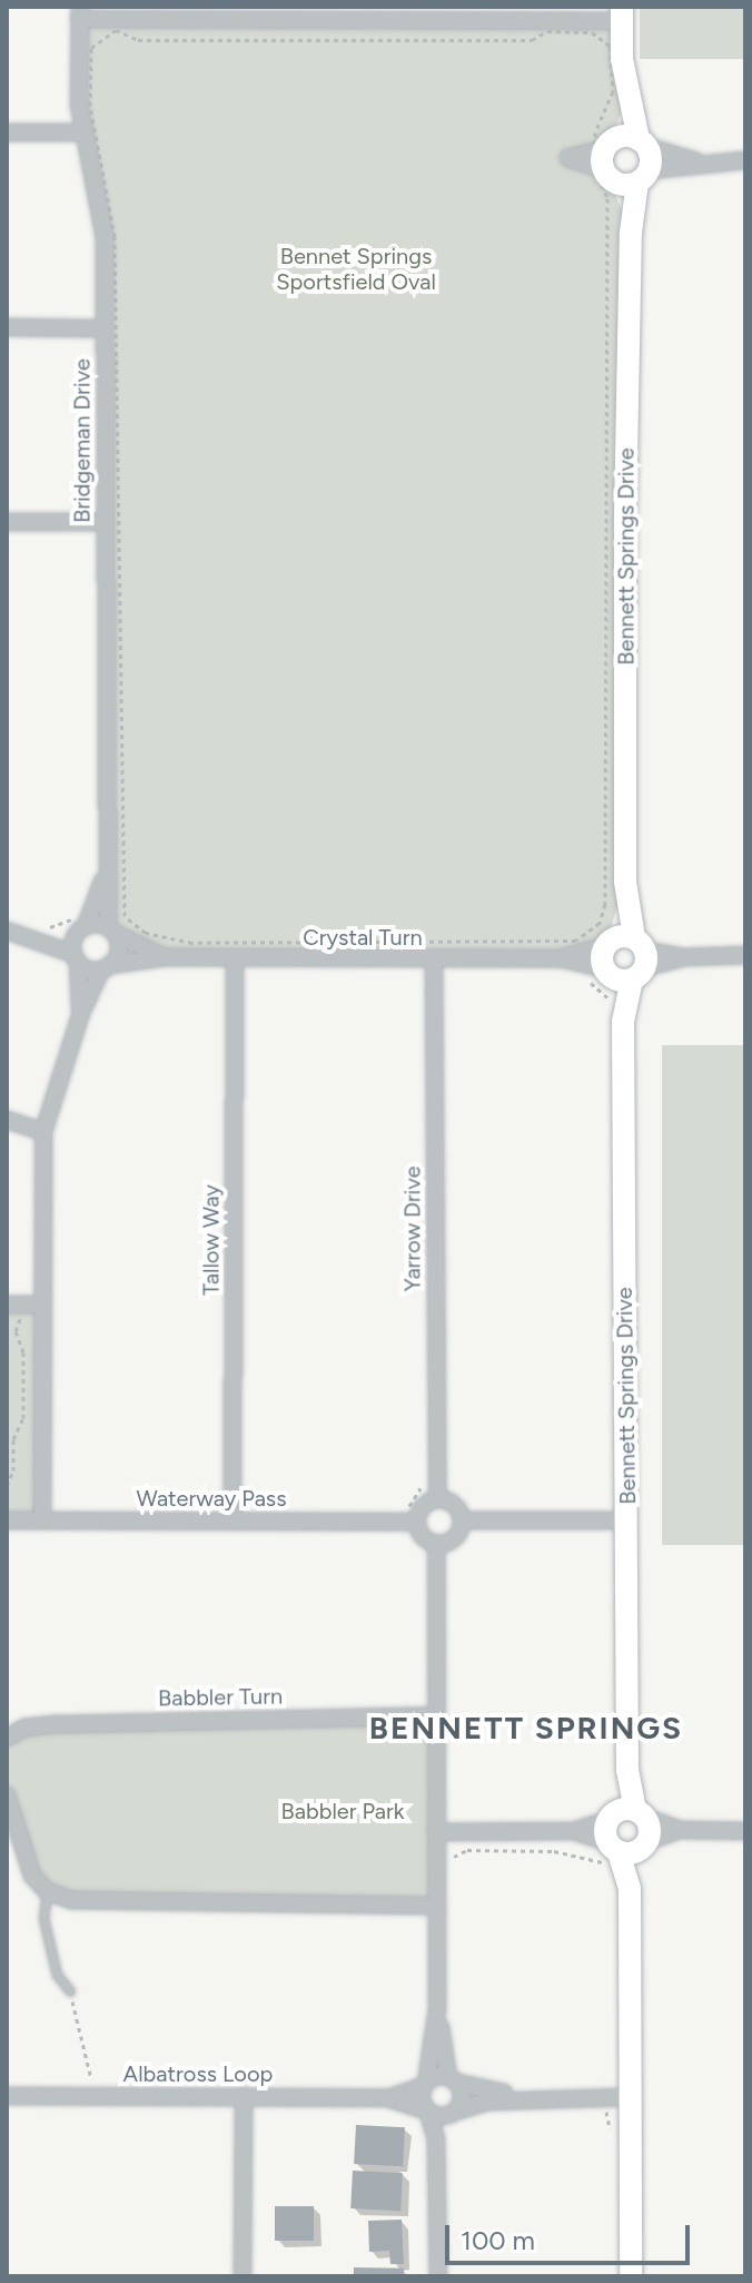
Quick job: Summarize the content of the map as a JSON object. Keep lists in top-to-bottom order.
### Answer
{
  "streets": {
    "street": [
      "Bridgeman Drive",
      "Bennett Springs Drive",
      "Crystal Turn",
      "Yarrow Drive",
      "Tallow Way",
      "Waterway Pass",
      "Babbler Turn",
      "Albatross Loop"
    ]
  },
  "crossings": [
    ["Bennett Springs Drive", "Crystal Turn"],
    ["Crystal Turn", "Yarrow Drive"],
    ["Crystal Turn", "Tallow Way"],
    ["Yarrow Drive", "Waterway Pass"],
    ["Tallow Way", "Waterway Pass"]
  ],
  "districts": ["BENNETT SPRINGS"],
  "parks": ["Bennet Springs Sportsfield Oval", "Babbler Park"],
  "scale_bar": "100 m"
}
